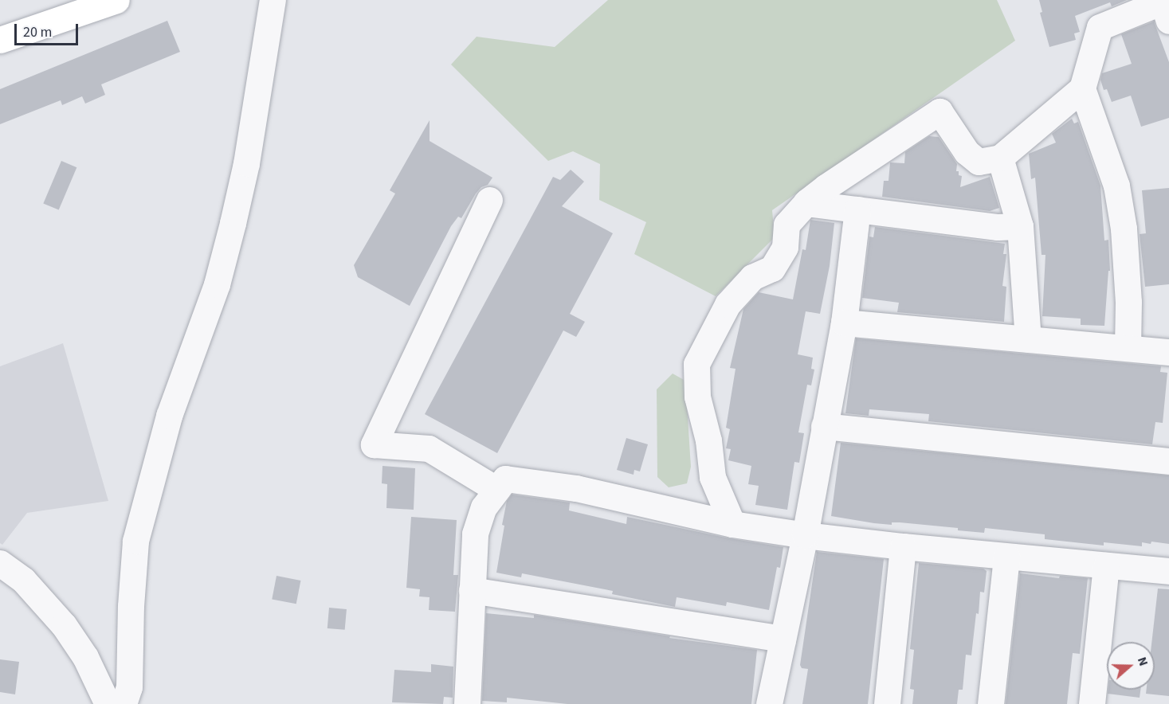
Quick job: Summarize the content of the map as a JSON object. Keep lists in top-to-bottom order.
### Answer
{
  "scale_bar": "20 m",
  "north": "right"
}
